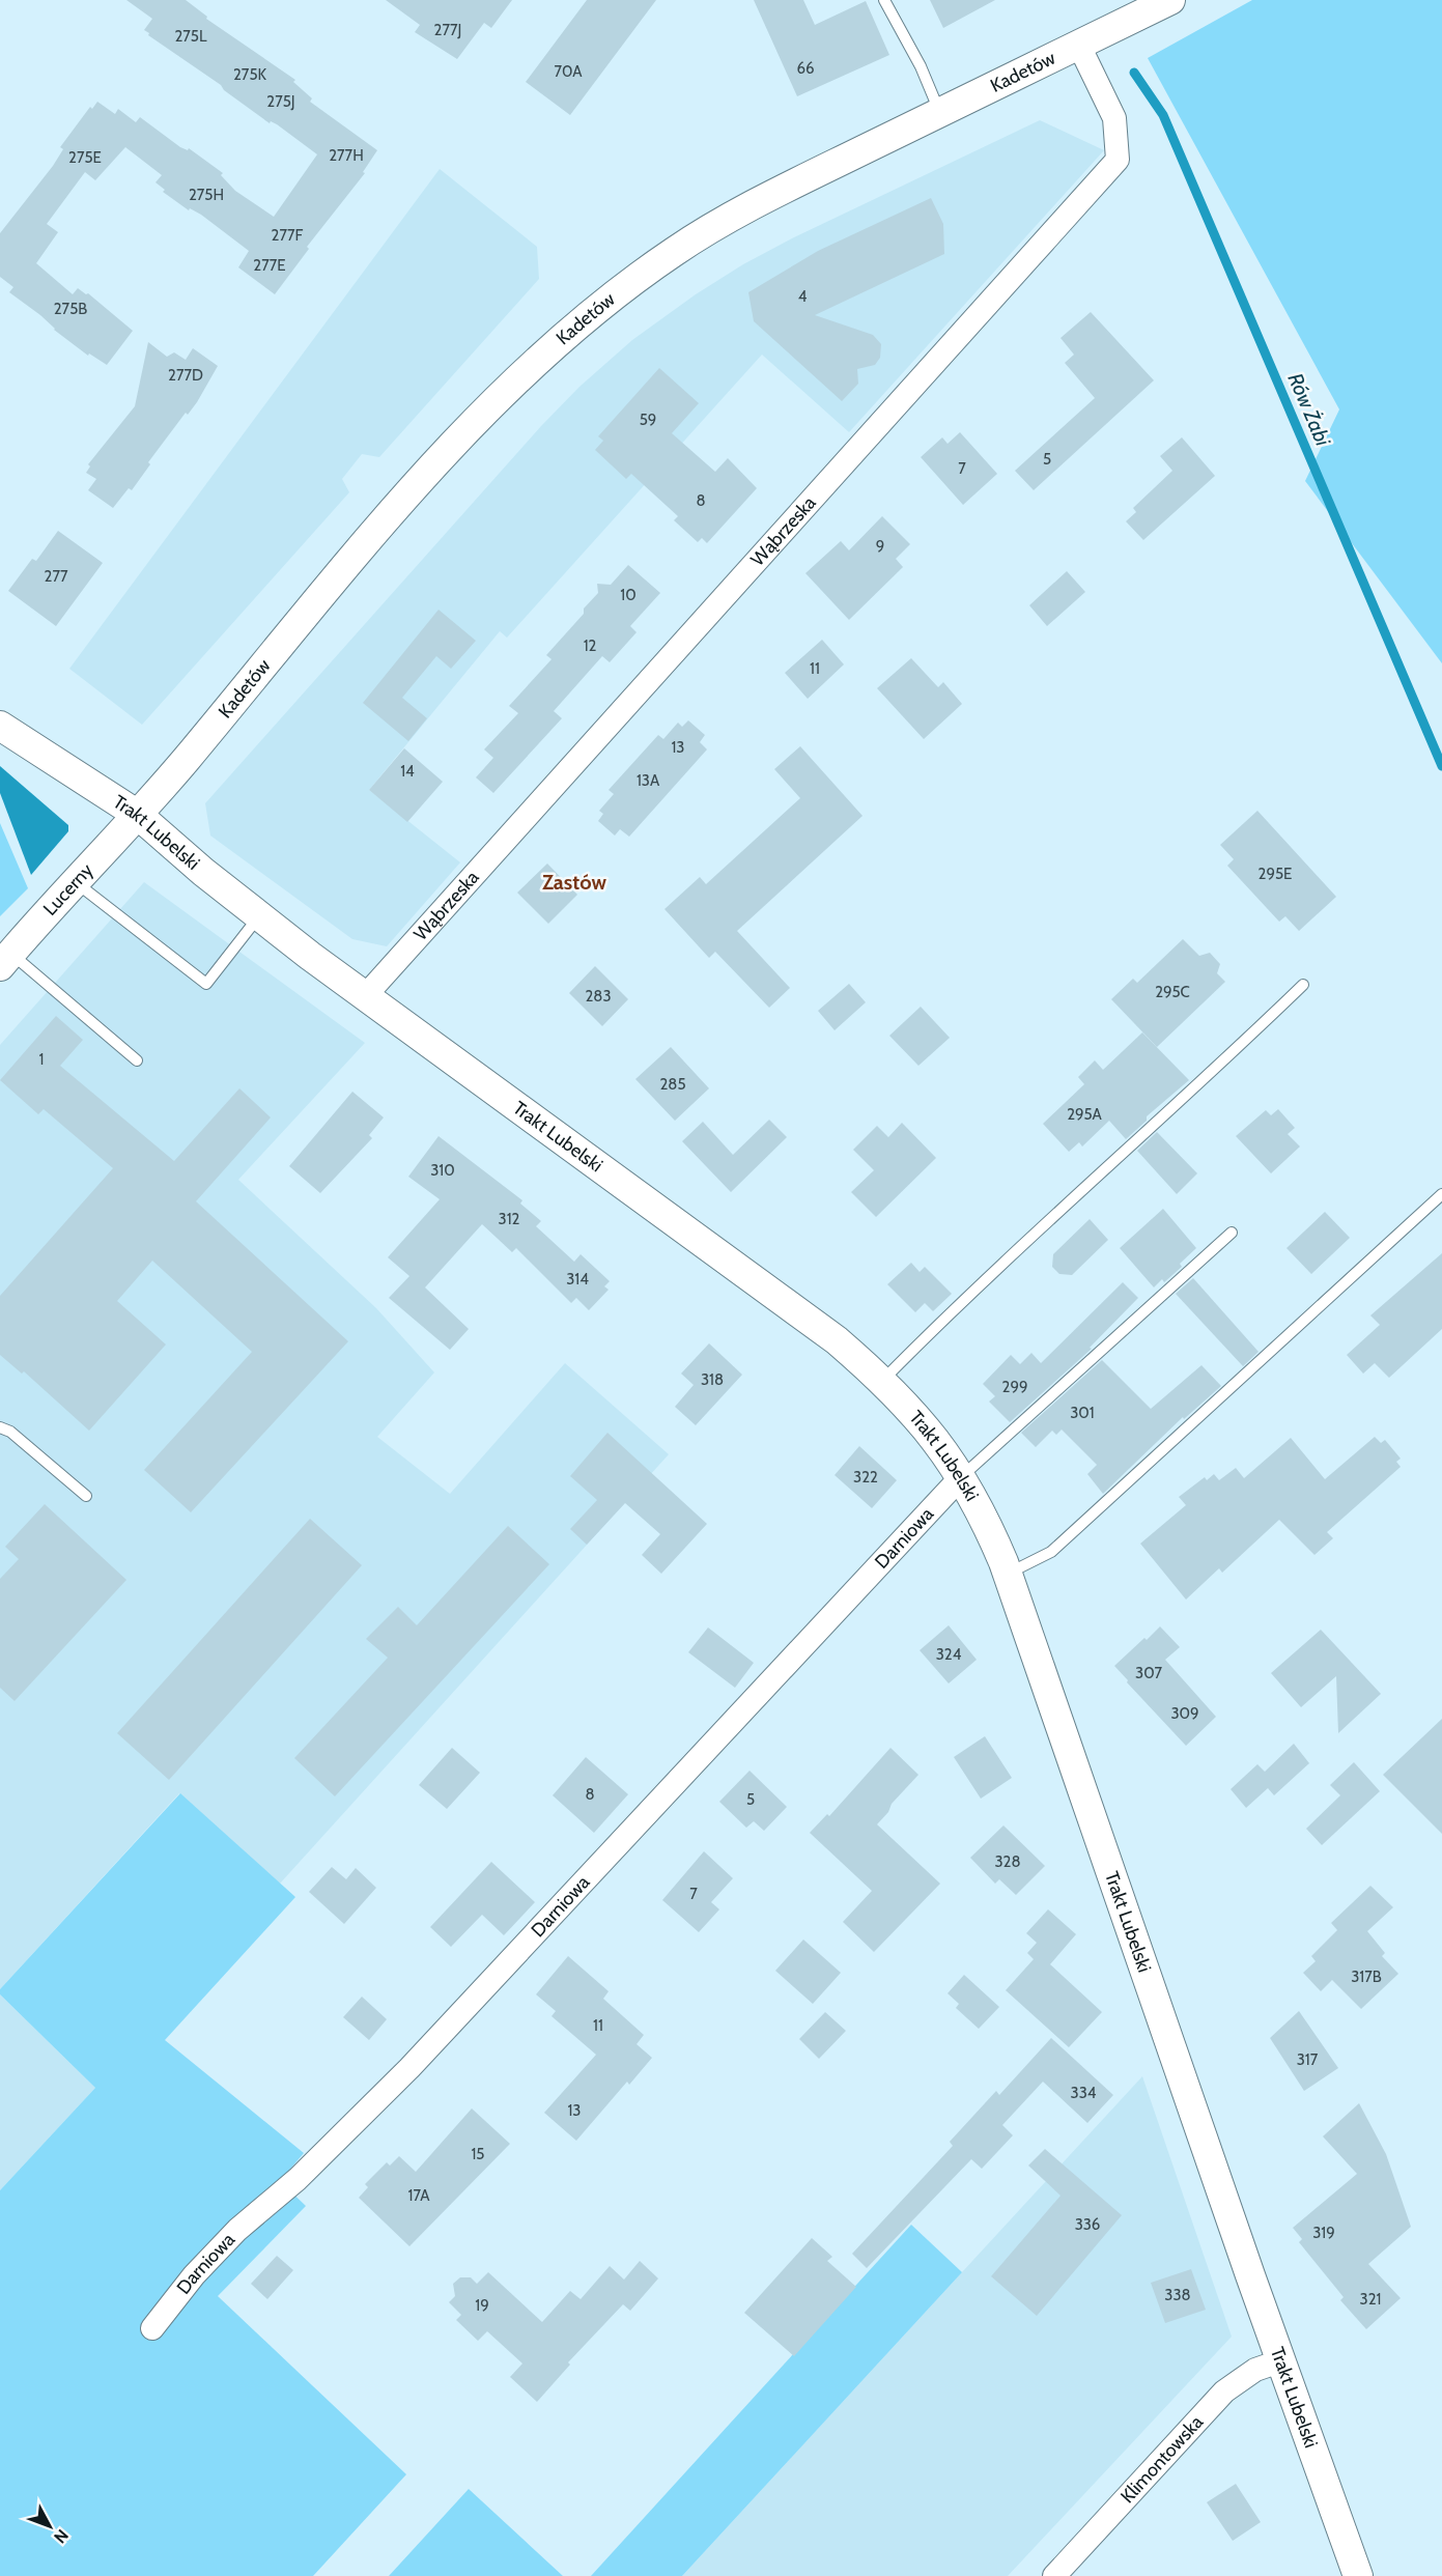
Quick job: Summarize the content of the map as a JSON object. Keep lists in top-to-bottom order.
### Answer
{
  "streets": {
    "street": [
      "Kadetów",
      "Wąbrzeska",
      "Trakt Lubelski",
      "Lucerny",
      "Darniowa",
      "Klimontowska"
    ]
  },
  "crossings": [
    ["Kadetów", "Wąbrzeska"],
    ["Kadetów", "Trakt Lubelski"],
    ["Kadetów", "Lucerny"],
    ["Wąbrzeska", "Trakt Lubelski"],
    ["Trakt Lubelski", "Lucerny"],
    ["Trakt Lubelski", "Darniowa"],
    ["Trakt Lubelski", "Klimontowska"]
  ],
  "districts": ["Zastów"],
  "water": ["Rów Żabi"],
  "house_numbers": [
    "277J",
    "275L",
    "66",
    "70A",
    "275K",
    "275J",
    "277H",
    "275E",
    "275H",
    "277F",
    "277E",
    "4",
    "275B",
    "277D",
    "59",
    "5",
    "7",
    "8",
    "9",
    "277",
    "10",
    "12",
    "11",
    "13",
    "14",
    "13A",
    "295E",
    "295C",
    "283",
    "1",
    "285",
    "295A",
    "310",
    "312",
    "314",
    "318",
    "299",
    "301",
    "322",
    "324",
    "307",
    "309",
    "8",
    "5",
    "328",
    "7",
    "317B",
    "11",
    "317",
    "334",
    "13",
    "15",
    "17A",
    "336",
    "319",
    "338",
    "321",
    "19"
  ],
  "north": "bottom right"
}
